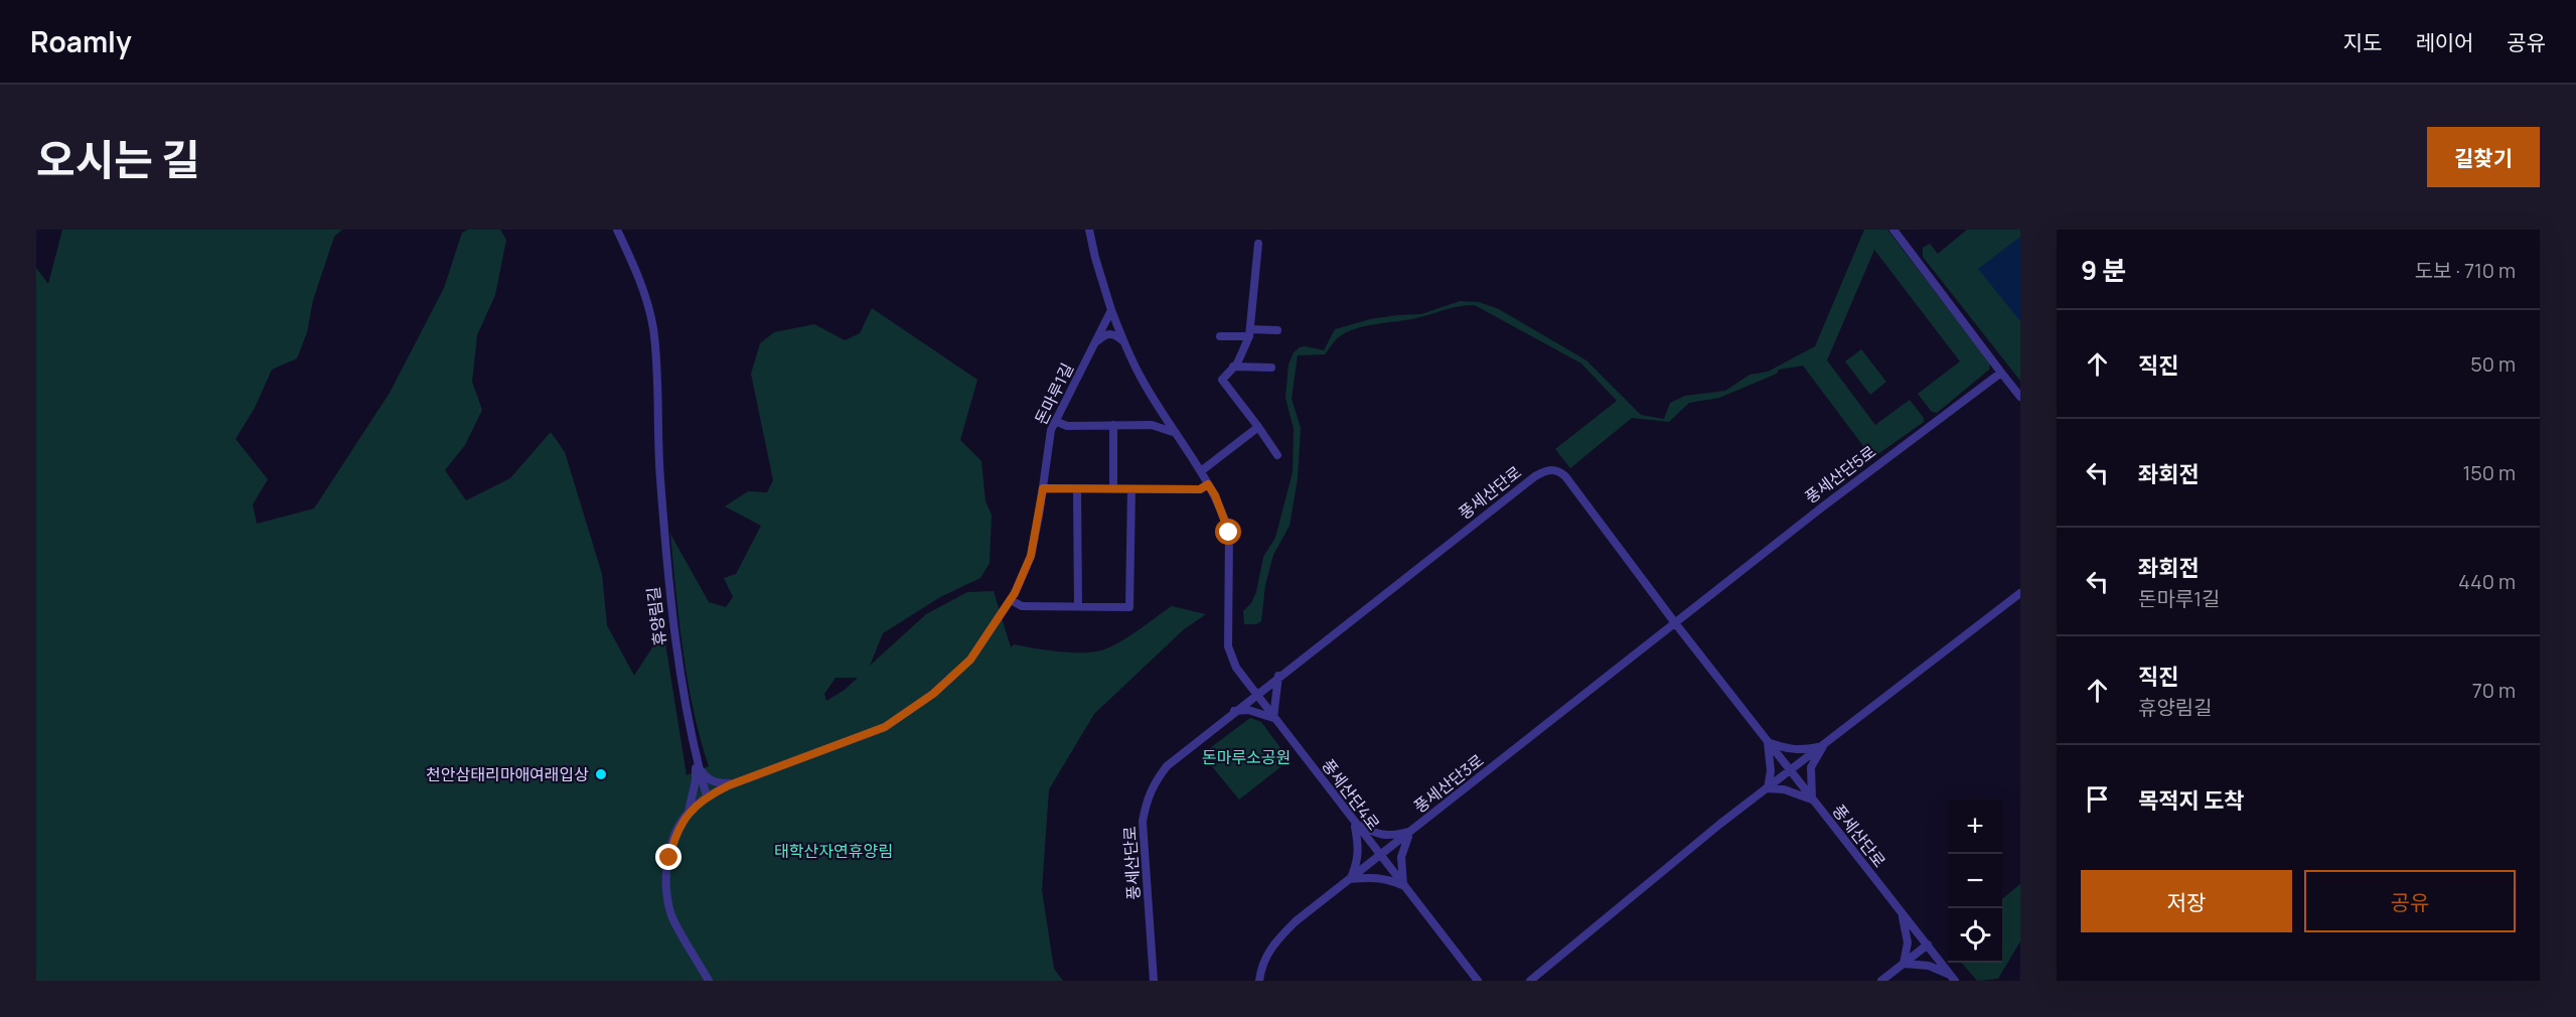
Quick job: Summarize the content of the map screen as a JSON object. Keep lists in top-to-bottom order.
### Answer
{
  "streets": {
    "street": [
      "돈마루1길",
      "풍세산단5로",
      "풍세산단로",
      "휴양림길",
      "풍세산단3로",
      "풍세산단4로"
    ]
  },
  "crossings": [
    ["돈마루1길", "휴양림길"],
    ["돈마루1길", "풍세산단4로"],
    ["풍세산단5로", "풍세산단로"],
    ["풍세산단5로", "풍세산단3로"],
    ["풍세산단로", "풍세산단3로"],
    ["풍세산단로", "풍세산단4로"],
    ["풍세산단3로", "풍세산단4로"]
  ],
  "parks": ["돈마루소공원", "태학산자연휴양림"],
  "places": ["천안삼태리마애여래입상"],
  "page": {
    "header": "Roamly",
    "nav": ["지도", "레이어", "공유"],
    "title": "오시는 길",
    "buttons": [
      "길찾기",
      ["저장", "공유"]
    ],
    "heading": ["9 분", "도보 · 710 m"],
    "list": [
      ["직진", "50 m"],
      ["좌회전", "150 m"],
      ["좌회전", "돈마루1길", "440 m"],
      ["직진", "휴양림길", "70 m"],
      "목적지 도착"
    ],
    "map_buttons": ["+", "−"]
  }
}
